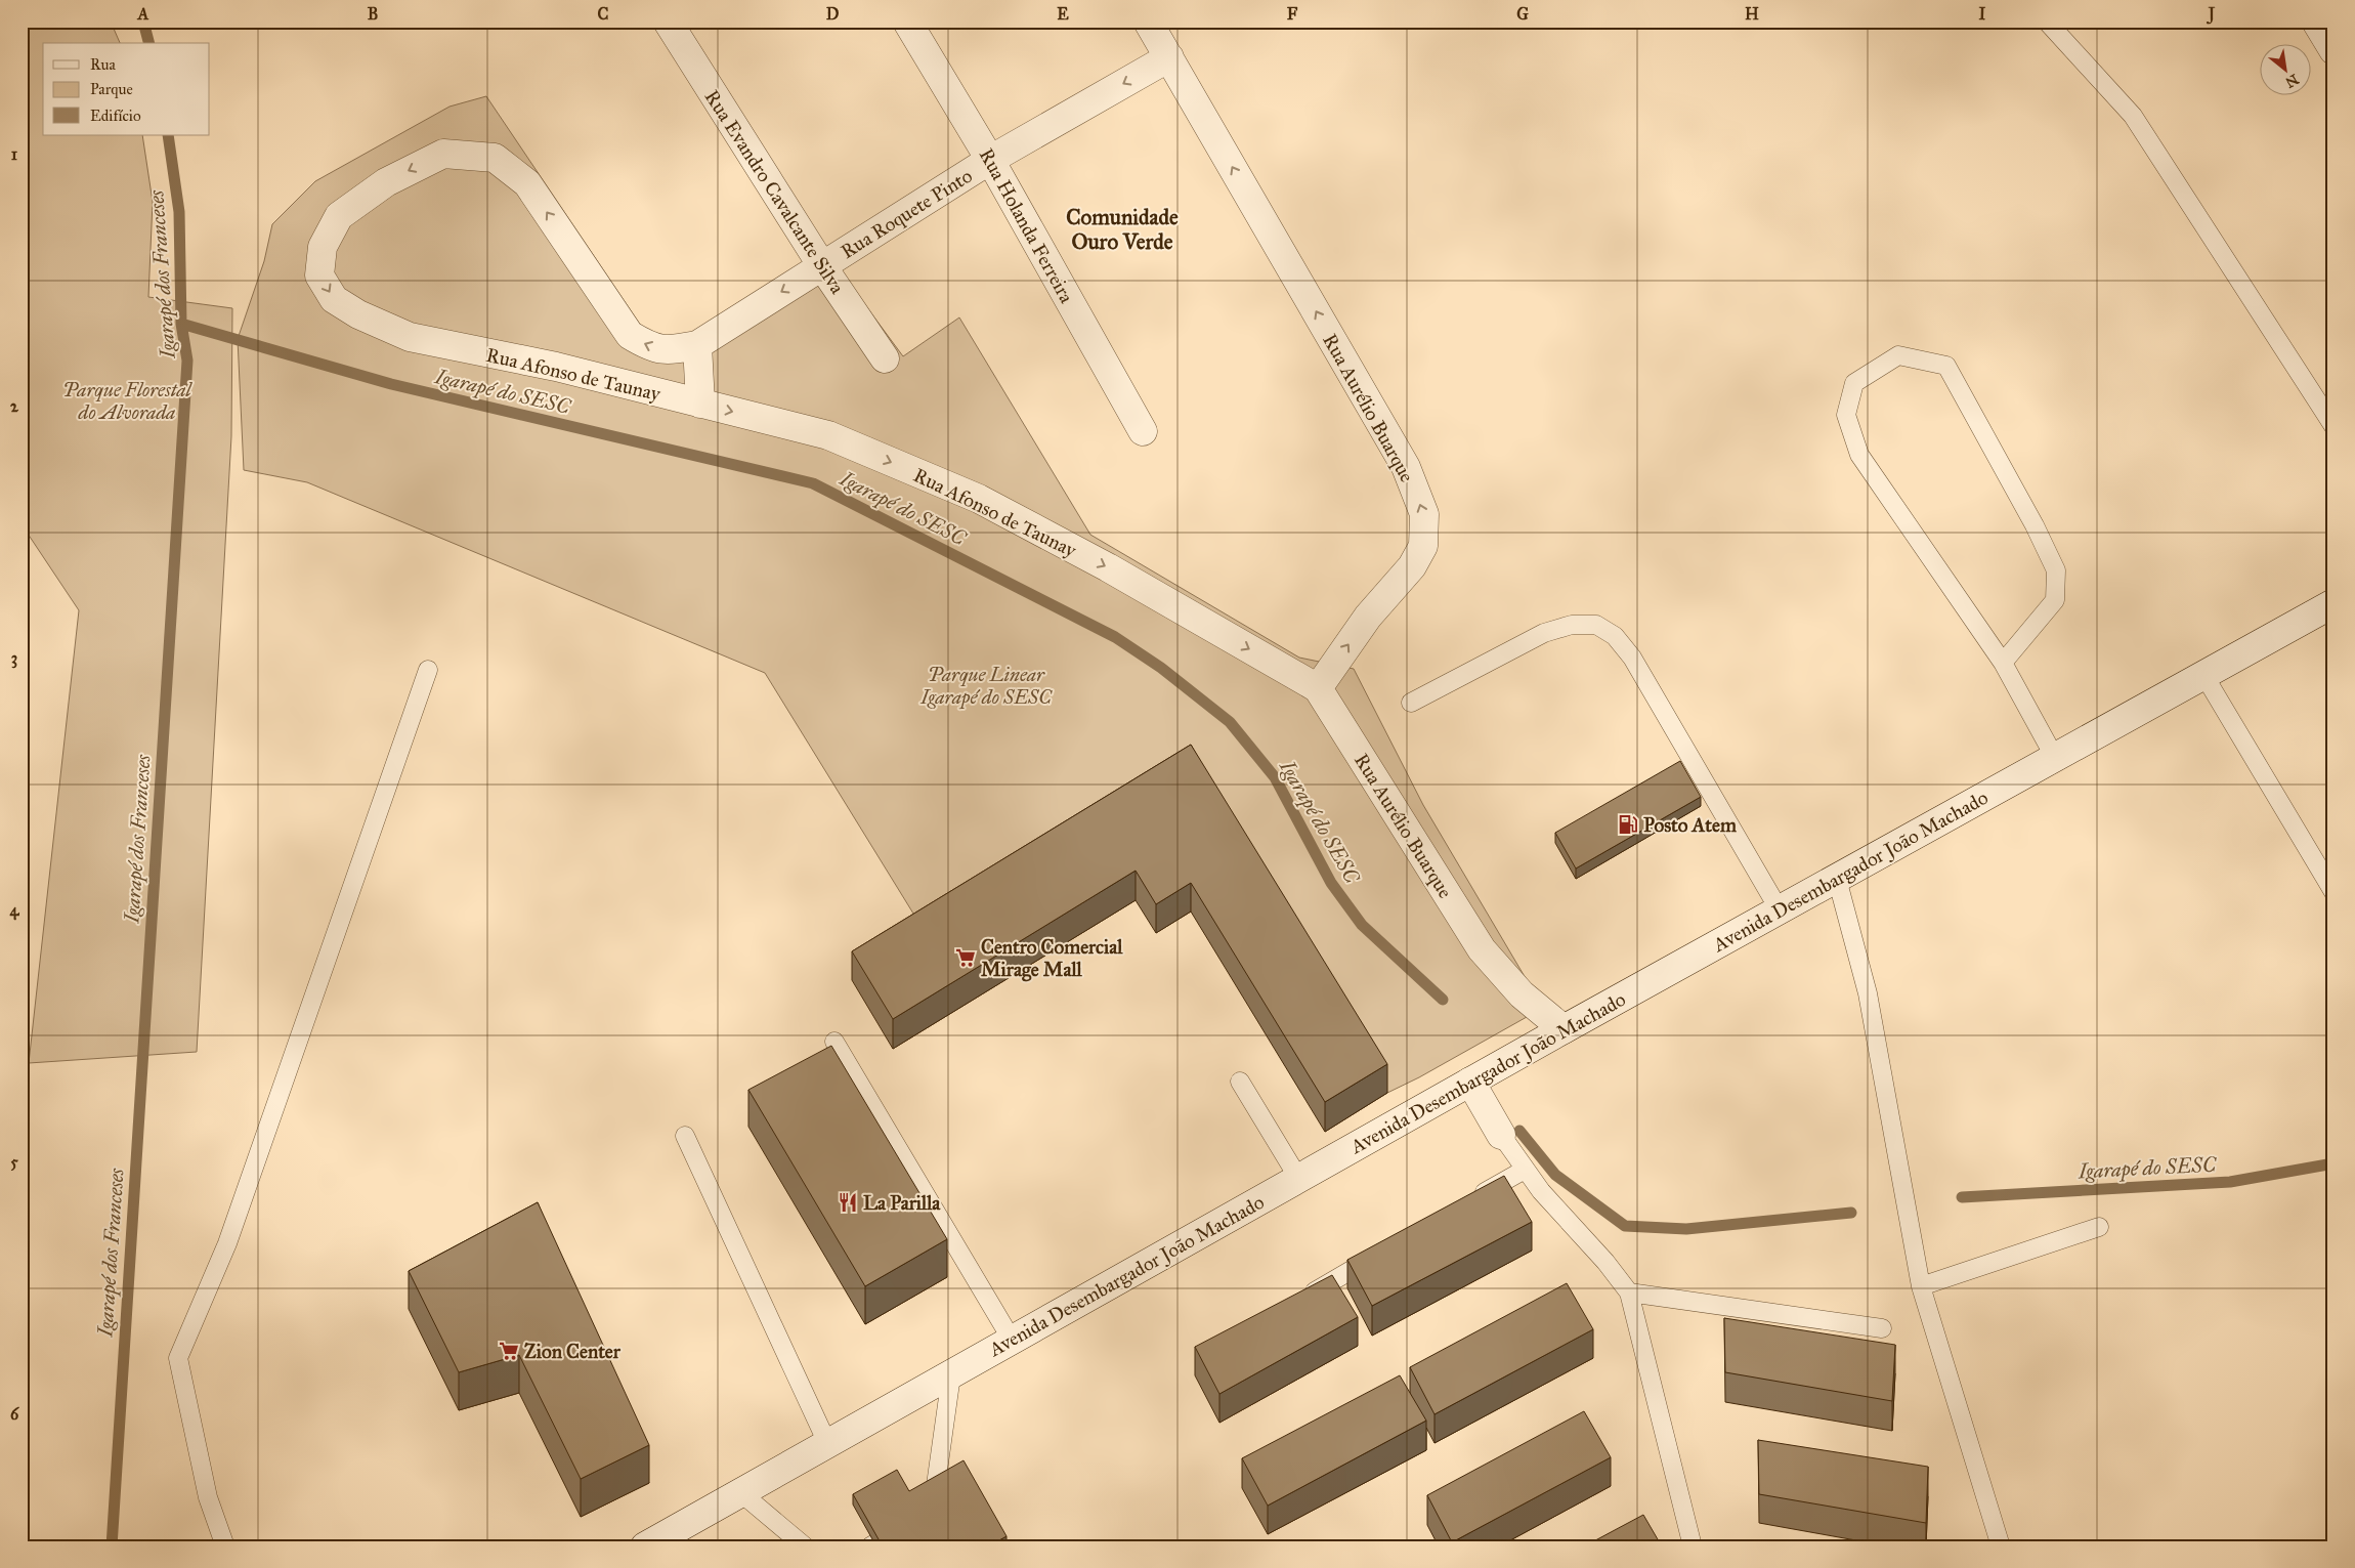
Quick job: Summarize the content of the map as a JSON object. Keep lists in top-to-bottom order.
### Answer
{
  "streets": {
    "street": [
      "Rua Evandro Cavalcante Silva",
      "Rua Roquete Pinto",
      "Rua Holanda Ferreira",
      "Rua Afonso de Taunay",
      "Rua Aurélio Buarque",
      "Avenida Desembargador João Machado"
    ]
  },
  "crossings": [
    ["Rua Evandro Cavalcante Silva", "Rua Roquete Pinto"],
    ["Rua Roquete Pinto", "Rua Holanda Ferreira"],
    ["Rua Roquete Pinto", "Rua Afonso de Taunay"],
    ["Rua Roquete Pinto", "Rua Aurélio Buarque"],
    ["Rua Afonso de Taunay", "Rua Aurélio Buarque"],
    ["Rua Aurélio Buarque", "Avenida Desembargador João Machado"]
  ],
  "one_way": ["Rua Roquete Pinto", "Rua Aurélio Buarque"],
  "districts": ["Comunidade Ouro Verde"],
  "water": ["Igarapé dos Franceses", "Igarapé do SESC"],
  "parks": ["Parque Florestal do Alvorada", "Parque Linear Igarapé do SESC"],
  "places": {
    "fuel station": ["Posto Atem"],
    "supermarket": ["Centro Comercial Mirage Mall", "Zion Center"],
    "restaurant": ["La Parilla"]
  },
  "legend": ["Rua", "Parque", "Edifício"],
  "north": "bottom right",
  "grid": {
    "columns": [
      "A",
      "B",
      "C",
      "D",
      "E",
      "F",
      "G",
      "H",
      "I",
      "J"
    ],
    "rows": [
      "1",
      "2",
      "3",
      "4",
      "5",
      "6"
    ]
  }
}
